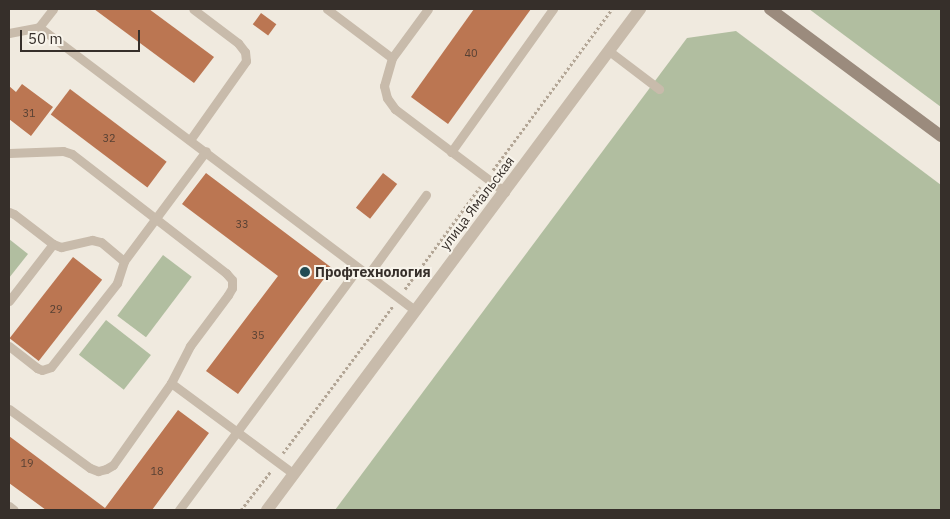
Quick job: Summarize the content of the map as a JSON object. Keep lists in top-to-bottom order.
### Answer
{
  "streets": {
    "street": ["улица Ямальская"]
  },
  "places": ["Профтехнология"],
  "house_numbers": [
    "40",
    "31",
    "32",
    "33",
    "29",
    "35",
    "19",
    "18"
  ],
  "scale_bar": "50 m"
}
